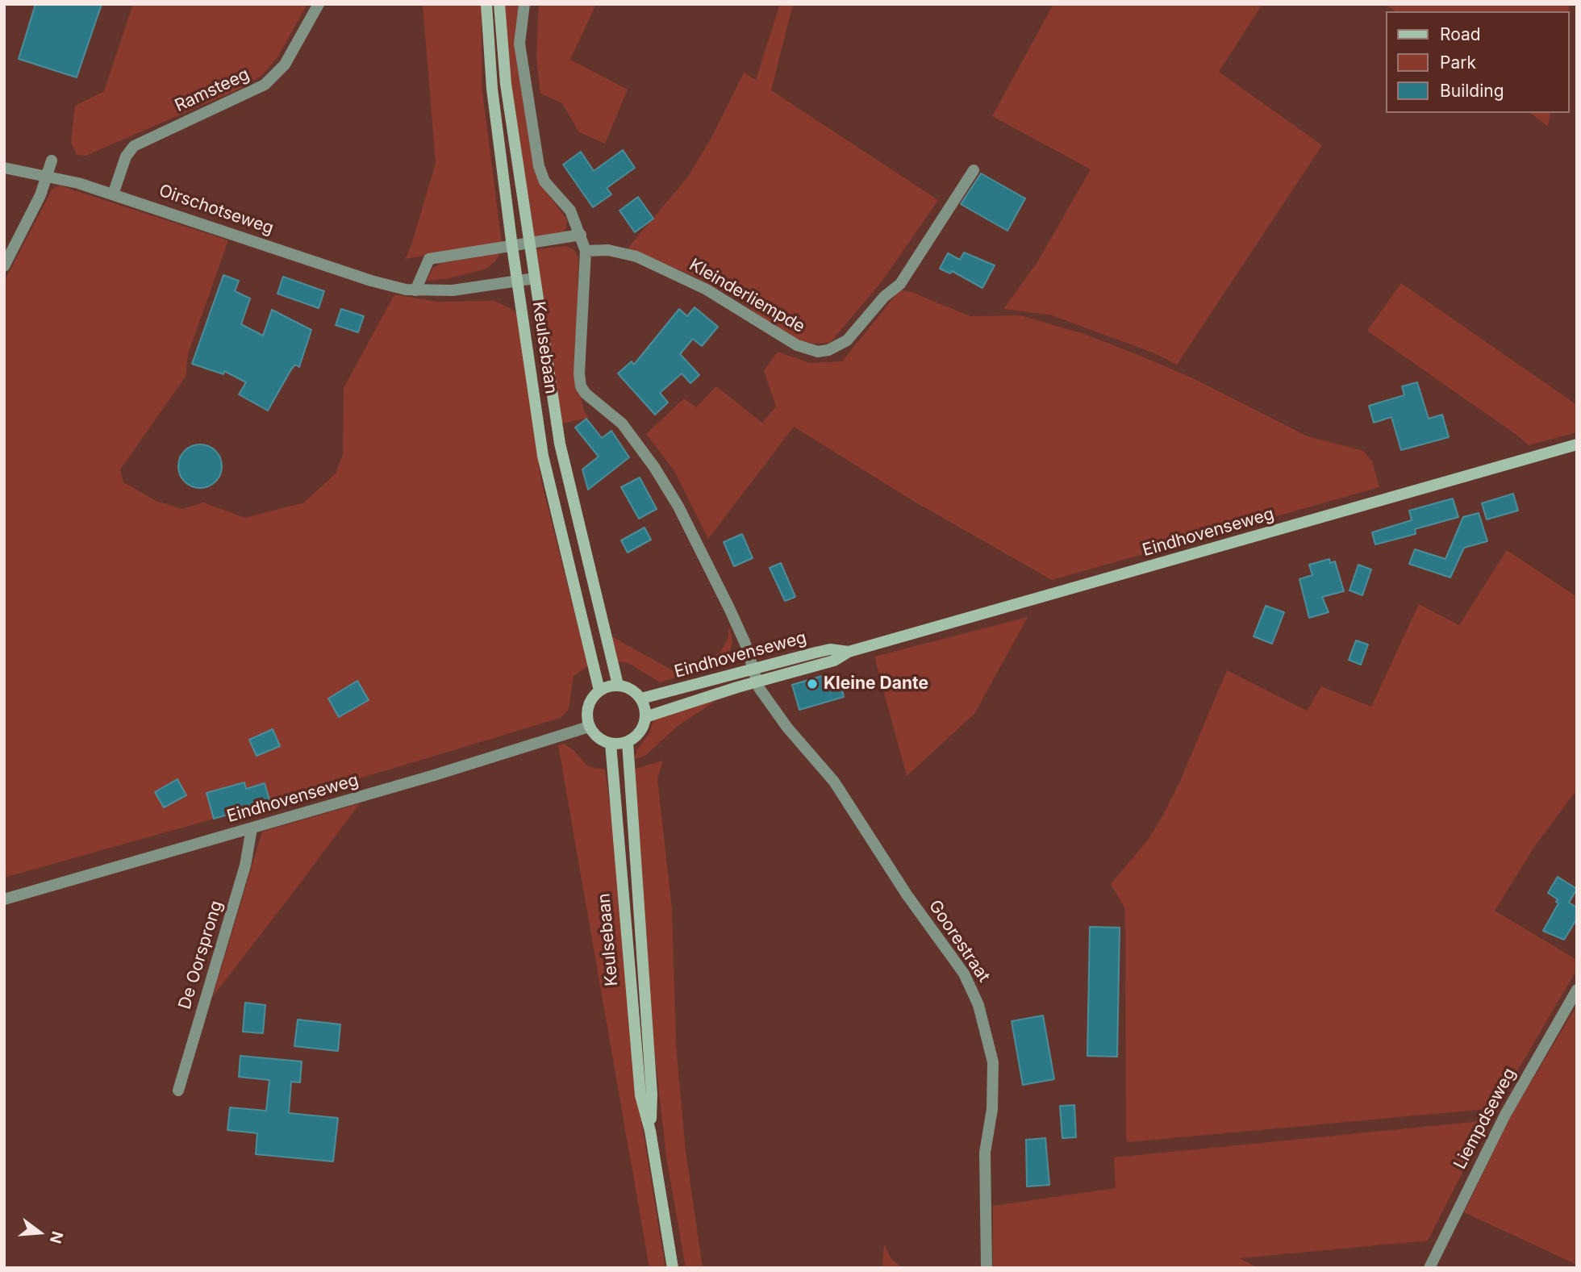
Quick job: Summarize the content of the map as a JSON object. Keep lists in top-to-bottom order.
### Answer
{
  "streets": {
    "main road": ["Keulsebaan", "Eindhovenseweg"],
    "street": [
      "Ramsteeg",
      "Oirschotseweg",
      "Kleinderliempde",
      "Goorestraat",
      "De Oorsprong",
      "Liempdseweg"
    ]
  },
  "crossings": [
    ["Ramsteeg", "Oirschotseweg"],
    ["Oirschotseweg", "Keulsebaan"],
    ["Keulsebaan", "Eindhovenseweg"],
    ["Eindhovenseweg", "Goorestraat"],
    ["Eindhovenseweg", "De Oorsprong"]
  ],
  "places": ["Kleine Dante"],
  "legend": ["Road", "Park", "Building"],
  "north": "right"
}
